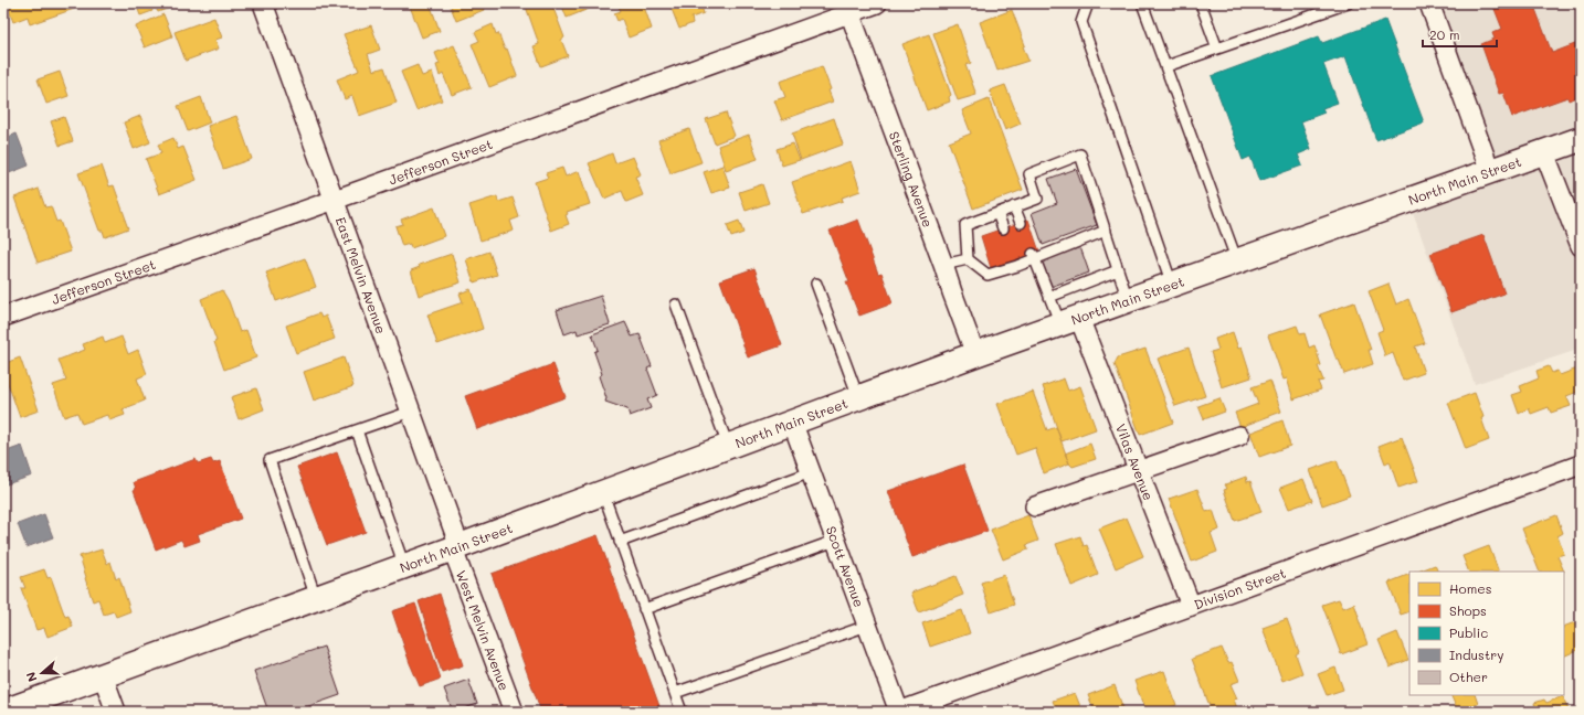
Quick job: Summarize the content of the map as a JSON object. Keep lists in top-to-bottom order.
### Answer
{
  "streets": {
    "main road": ["North Main Street"],
    "street": [
      "Jefferson Street",
      "Sterling Avenue",
      "East Melvin Avenue",
      "Vilas Avenue",
      "Scott Avenue",
      "Division Street",
      "West Melvin Avenue"
    ]
  },
  "crossings": [
    ["Jefferson Street", "Sterling Avenue"],
    ["Jefferson Street", "East Melvin Avenue"],
    ["Sterling Avenue", "North Main Street"],
    ["North Main Street", "East Melvin Avenue"],
    ["North Main Street", "Vilas Avenue"],
    ["North Main Street", "Scott Avenue"],
    ["North Main Street", "West Melvin Avenue"],
    ["East Melvin Avenue", "West Melvin Avenue"],
    ["Vilas Avenue", "Division Street"],
    ["Scott Avenue", "Division Street"]
  ],
  "legend": [
    "Homes",
    "Shops",
    "Public",
    "Industry",
    "Other"
  ],
  "scale_bar": "20 m",
  "north": "left"
}
